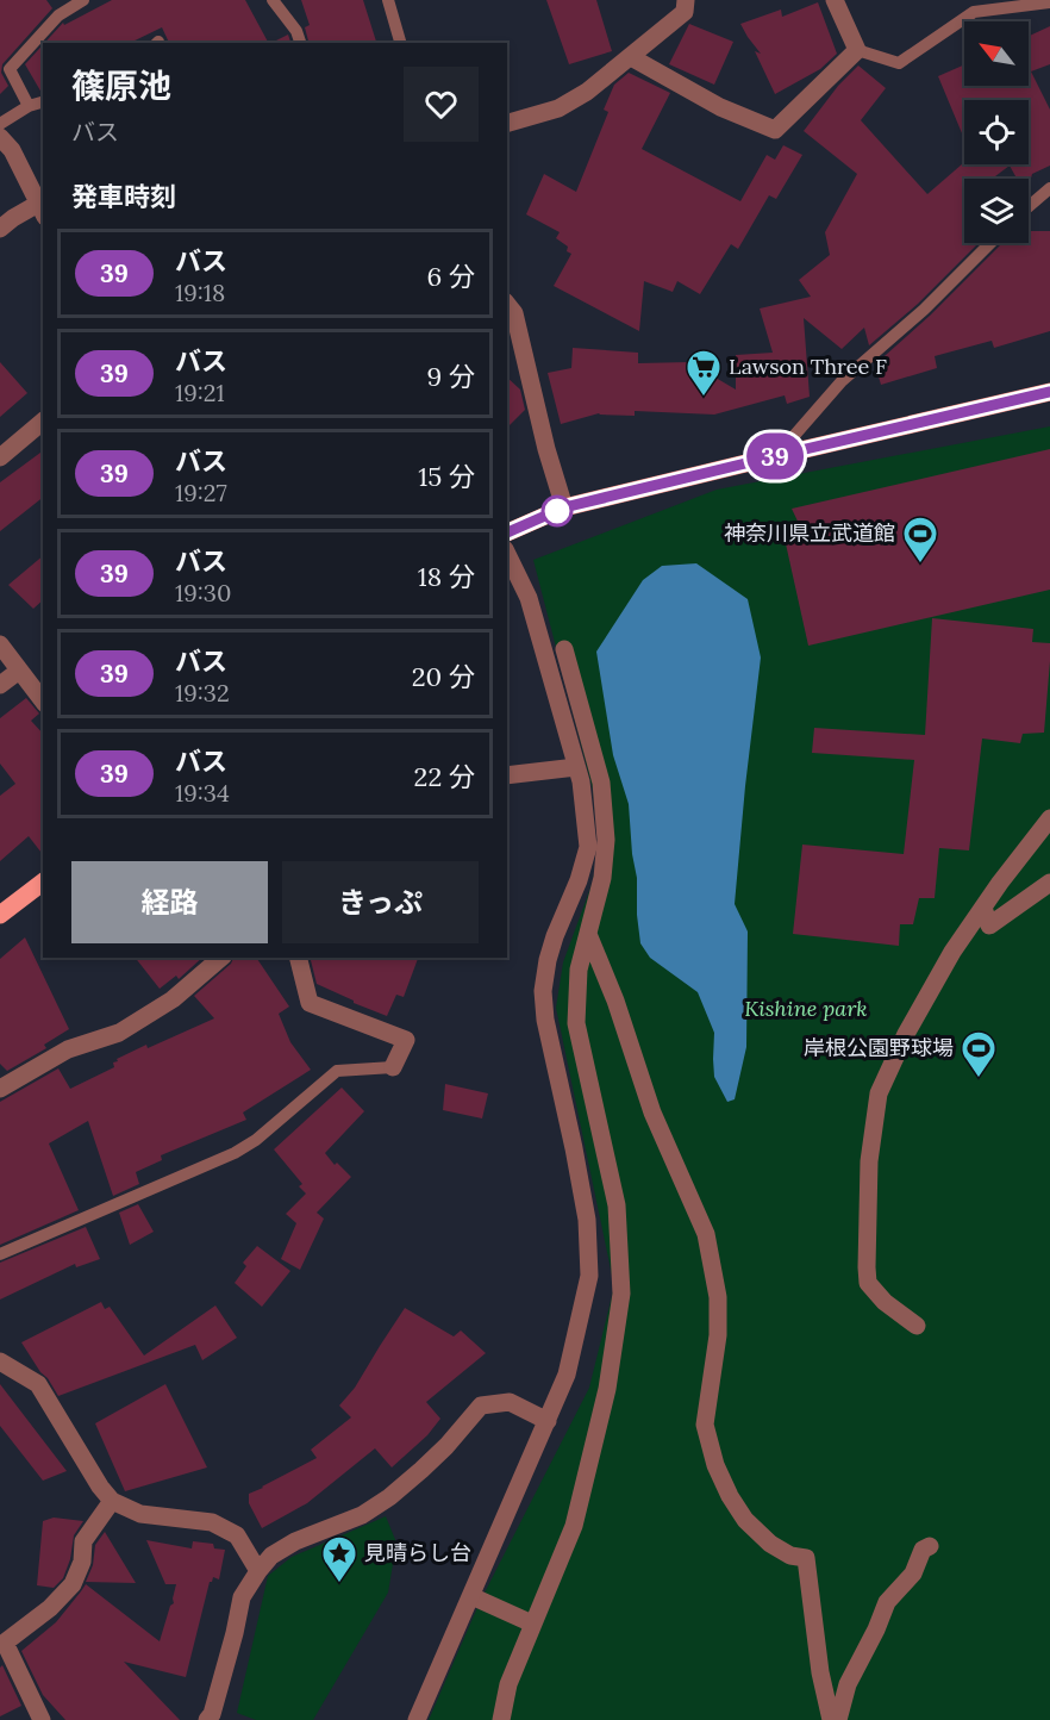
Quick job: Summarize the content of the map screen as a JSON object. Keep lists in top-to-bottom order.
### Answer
{
  "parks": ["Kishine park"],
  "places": {
    "supermarket": ["Lawson Three F"],
    "sports": ["神奈川県立武道館", "岸根公園野球場"],
    "place": ["見晴らし台"]
  },
  "lines": ["bus line 39"],
  "north": "top left",
  "page": {
    "on_map": "39",
    "heading": [
      ["篠原池", "バス"],
      "発車時刻"
    ],
    "list": [
      {
        "mark": "39",
        "name": "バス",
        "note": "19:18",
        "value": "6 分"
      },
      {
        "mark": "39",
        "name": "バス",
        "note": "19:21",
        "value": "9 分"
      },
      {
        "mark": "39",
        "name": "バス",
        "note": "19:27",
        "value": "15 分"
      },
      {
        "mark": "39",
        "name": "バス",
        "note": "19:30",
        "value": "18 分"
      },
      {
        "mark": "39",
        "name": "バス",
        "note": "19:32",
        "value": "20 分"
      },
      {
        "mark": "39",
        "name": "バス",
        "note": "19:34",
        "value": "22 分"
      }
    ],
    "buttons": ["経路", "きっぷ"]
  }
}
